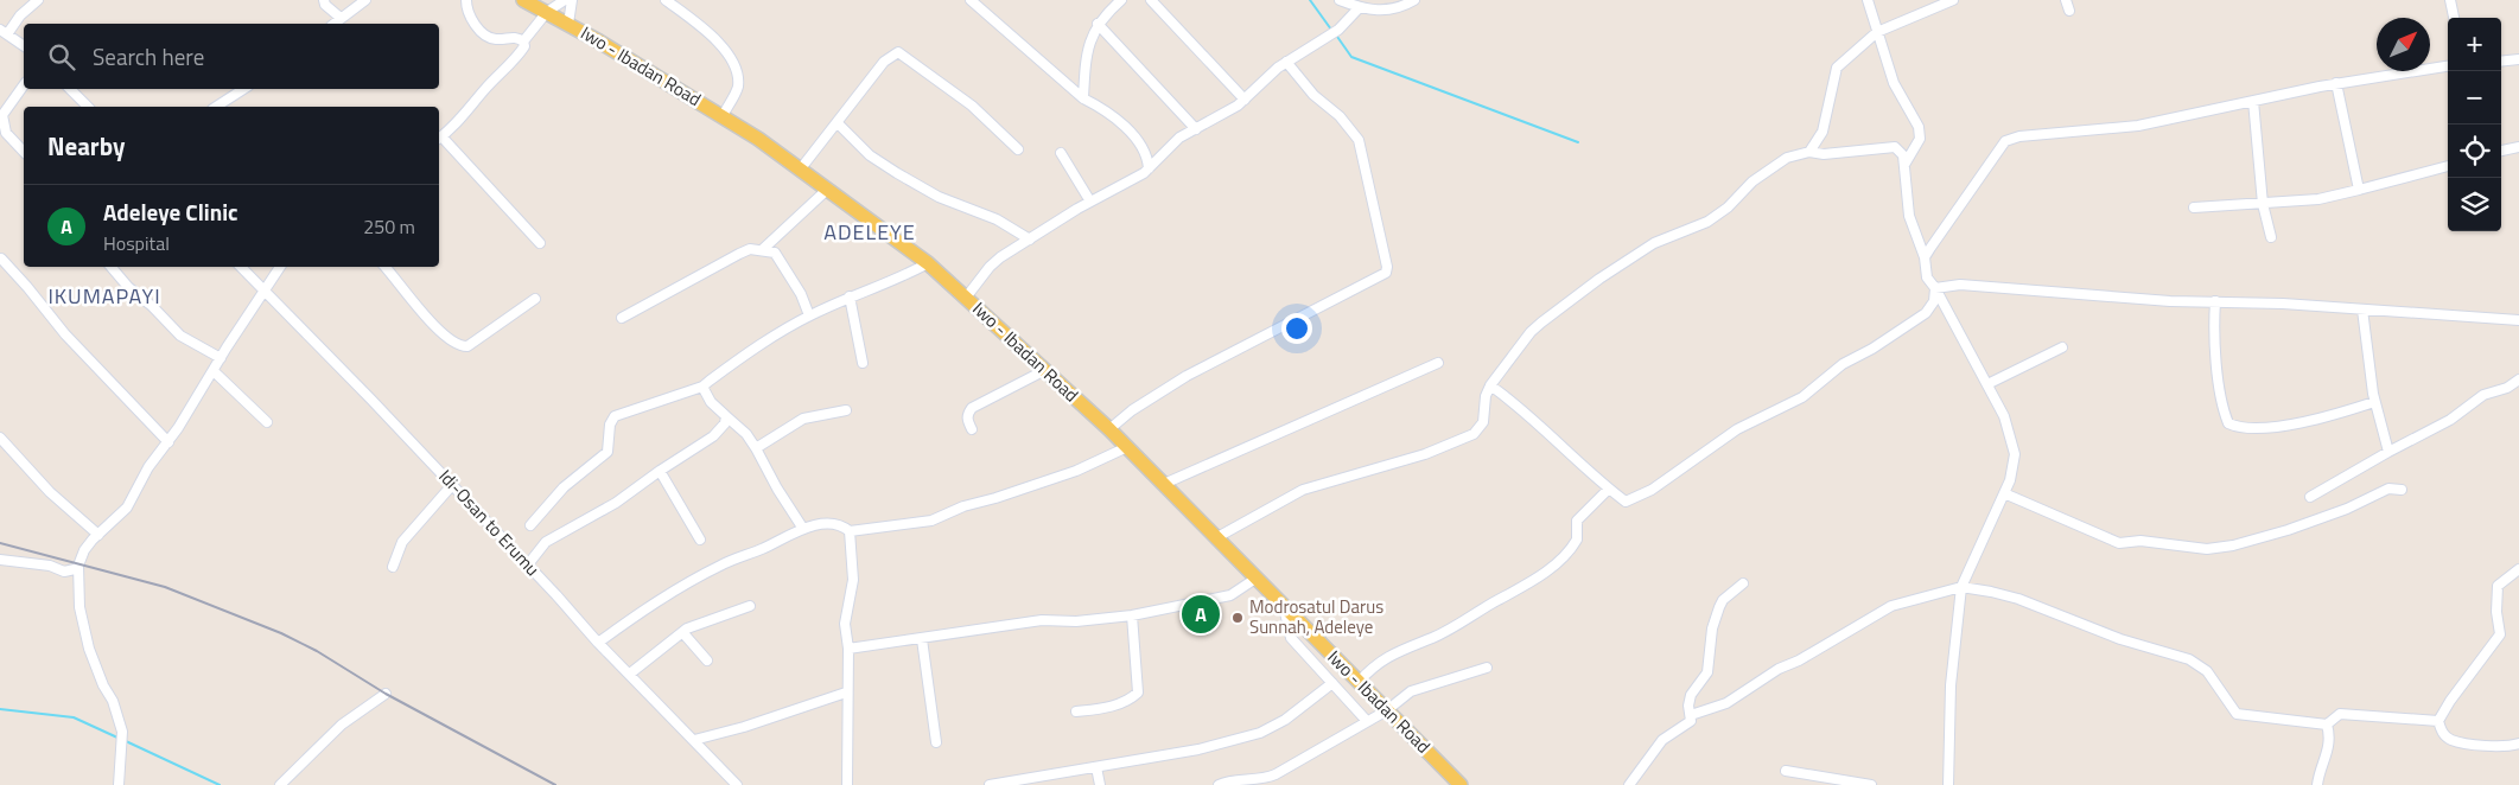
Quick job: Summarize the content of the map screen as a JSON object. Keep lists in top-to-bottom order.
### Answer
{
  "streets": {
    "main road": ["Iwo - Ibadan Road"],
    "street": ["Idi-Osan to Erumu"]
  },
  "districts": ["ADELEYE", "IKUMAPAYI"],
  "places": ["Modrosatul Darus Sunnah, Adeleye"],
  "north": "top right",
  "page": {
    "map_buttons": ["+", "−"],
    "search": "Search here",
    "heading": "Nearby",
    "list": [
      {
        "mark": "A",
        "name": "Adeleye Clinic",
        "note": "Hospital",
        "value": "250 m"
      }
    ],
    "pins": "A"
  }
}
